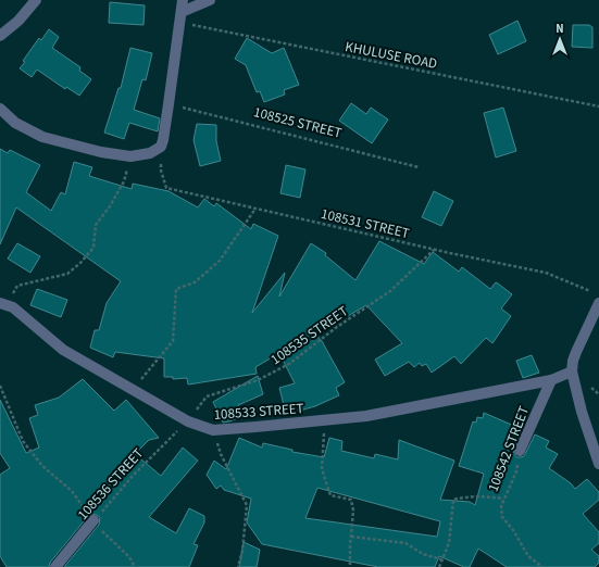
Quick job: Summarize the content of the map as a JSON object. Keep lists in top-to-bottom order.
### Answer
{
  "streets": {
    "street": ["108533 STREET", "108542 STREET", "108536 STREET"],
    "path": [
      "KHULUSE ROAD",
      "108525 STREET",
      "108531 STREET",
      "108535 STREET"
    ]
  },
  "crossings": [
    ["108531 STREET", "108535 STREET"],
    ["108535 STREET", "108533 STREET"],
    ["108535 STREET", "108536 STREET"],
    ["108533 STREET", "108542 STREET"],
    ["108533 STREET", "108536 STREET"]
  ],
  "north": "top"
}
